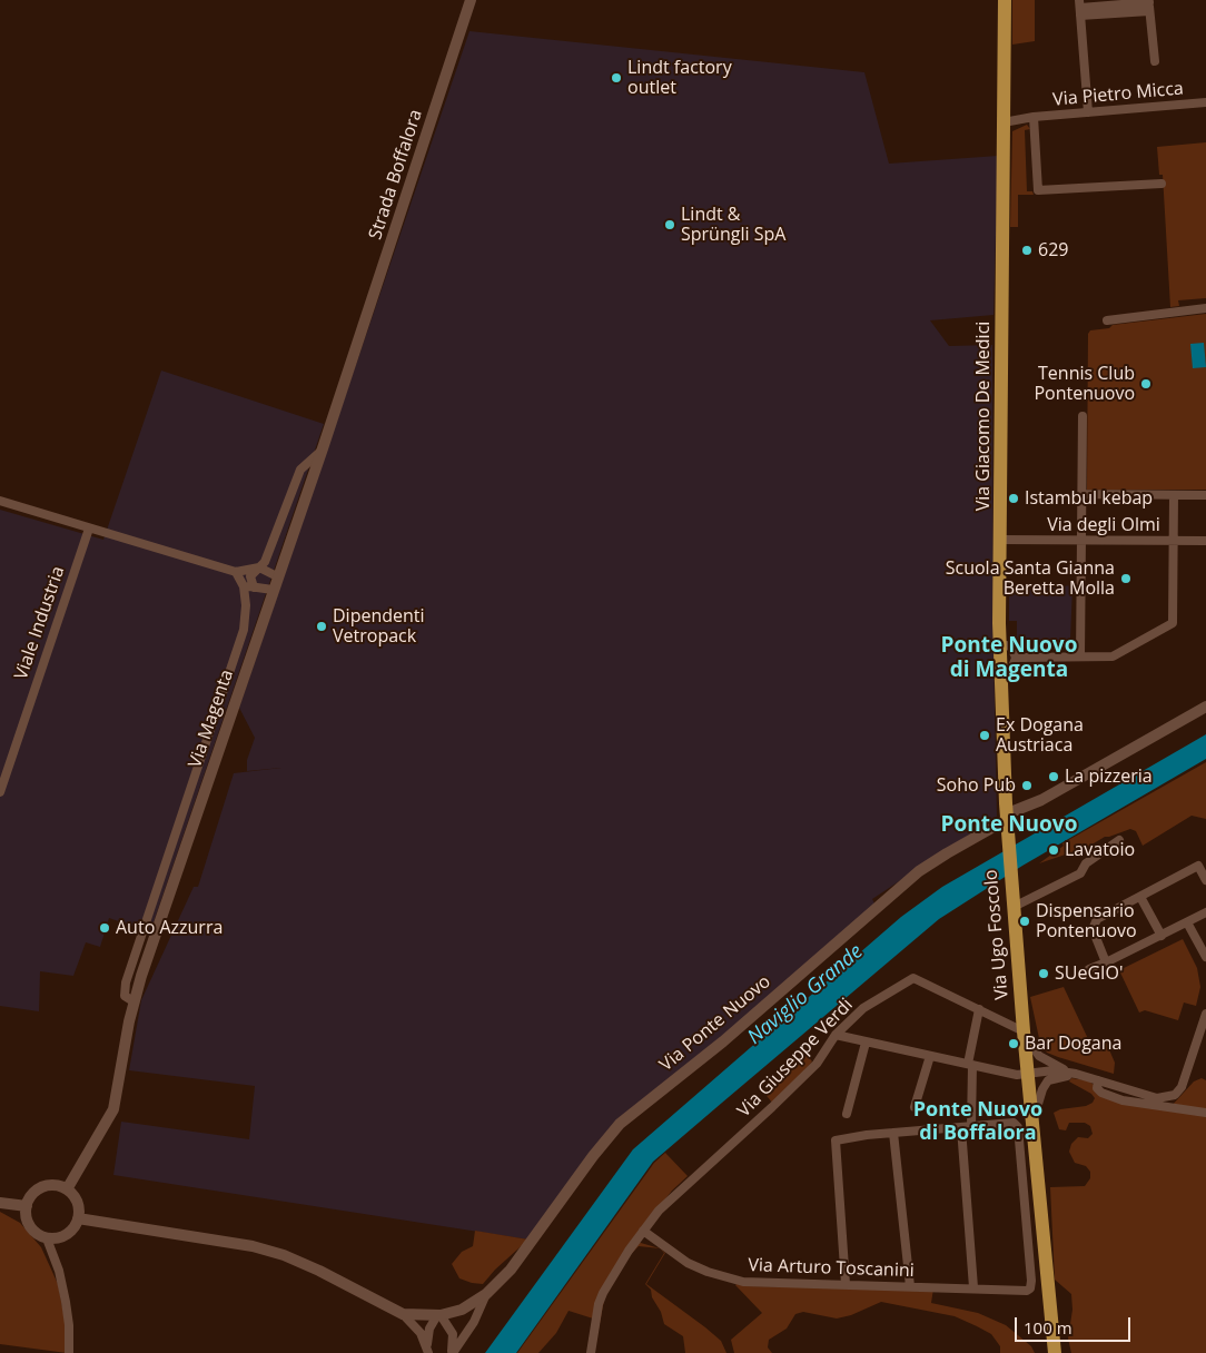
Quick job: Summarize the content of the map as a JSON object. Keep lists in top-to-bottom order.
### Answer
{
  "streets": {
    "main road": ["Via Giacomo De Medici", "Via Ugo Foscolo"],
    "street": [
      "Via Pietro Micca",
      "Strada Boffalora",
      "Via degli Olmi",
      "Viale Industria",
      "Via Magenta",
      "Via Ponte Nuovo",
      "Via Giuseppe Verdi",
      "Via Arturo Toscanini"
    ]
  },
  "crossings": [
    ["Via Pietro Micca", "Via Giacomo De Medici"],
    ["Strada Boffalora", "Via Magenta"],
    ["Via Giacomo De Medici", "Via degli Olmi"],
    ["Via Giacomo De Medici", "Via Ugo Foscolo"],
    ["Via Giacomo De Medici", "Via Ponte Nuovo"],
    ["Via Ugo Foscolo", "Via Ponte Nuovo"],
    ["Via Ugo Foscolo", "Via Giuseppe Verdi"],
    ["Via Giuseppe Verdi", "Via Arturo Toscanini"]
  ],
  "districts": ["Ponte Nuovo di Magenta", "Ponte Nuovo", "Ponte Nuovo di Boffalora"],
  "water": ["Naviglio Grande"],
  "places": [
    "Lindt factory outlet",
    "Lindt & Sprüngli SpA",
    "629",
    "Tennis Club Pontenuovo",
    "Istambul kebap",
    "Scuola Santa Gianna Beretta Molla",
    "Dipendenti Vetropack",
    "Ex Dogana Austriaca",
    "La pizzeria",
    "Soho Pub",
    "Lavatoio",
    "Dispensario Pontenuovo",
    "Auto Azzurra",
    "SUeGIO'",
    "Bar Dogana"
  ],
  "scale_bar": "100 m"
}
